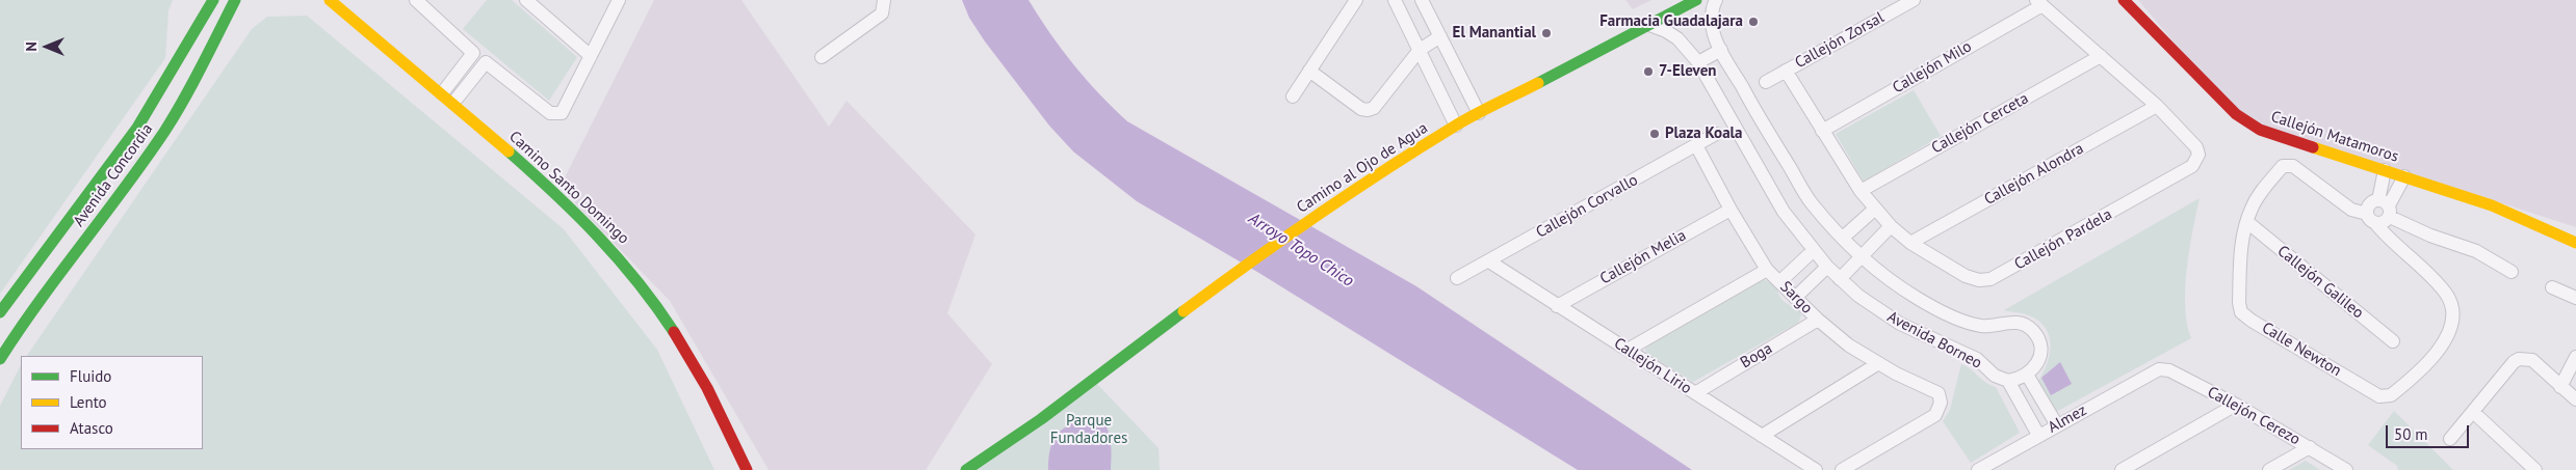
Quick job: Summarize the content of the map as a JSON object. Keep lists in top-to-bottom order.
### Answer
{
  "streets": {
    "street": [
      "Callejón Zorsal",
      "Callejón Milo",
      "Callejón Cerceta",
      "Callejón Matamoros",
      "Camino al Ojo de Agua",
      "Callejón Alondra",
      "Avenida Concordia",
      "Camino Santo Domingo",
      "Callejón Corvallo",
      "Callejón Pardela",
      "Callejón Melia",
      "Callejón Galileo",
      "Sargo",
      "Avenida Borneo",
      "Calle Newton",
      "Boga",
      "Callejón Lirio",
      "Callejón Cerezo",
      "Almez"
    ]
  },
  "crossings": [
    ["Callejón Zorsal", "Callejón Pardela"],
    ["Callejón Milo", "Callejón Pardela"],
    ["Callejón Cerceta", "Callejón Pardela"],
    ["Camino al Ojo de Agua", "Avenida Borneo"],
    ["Callejón Alondra", "Callejón Pardela"],
    ["Callejón Corvallo", "Sargo"],
    ["Callejón Corvallo", "Callejón Lirio"],
    ["Callejón Melia", "Sargo"],
    ["Callejón Melia", "Callejón Lirio"],
    ["Callejón Galileo", "Calle Newton"],
    ["Sargo", "Boga"],
    ["Boga", "Callejón Lirio"],
    ["Callejón Cerezo", "Almez"]
  ],
  "water": ["Arroyo Topo Chico"],
  "parks": ["Parque Fundadores"],
  "places": [
    "Farmacia Guadalajara",
    "El Manantial",
    "7-Eleven",
    "Plaza Koala"
  ],
  "legend": ["Fluido", "Lento", "Atasco"],
  "scale_bar": "50 m",
  "north": "left"
}
